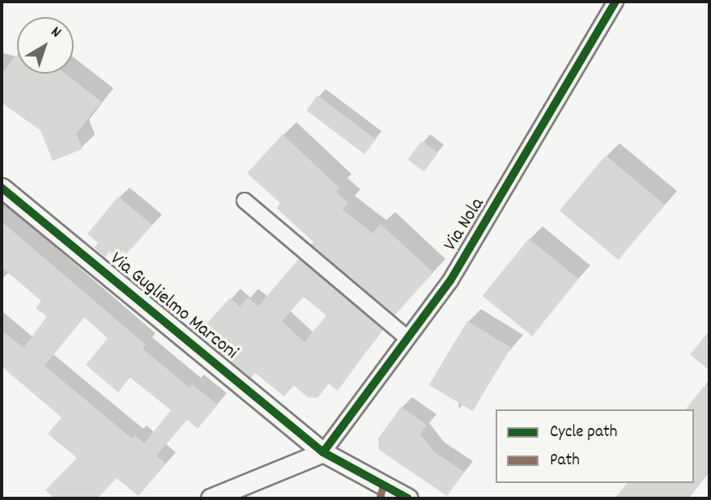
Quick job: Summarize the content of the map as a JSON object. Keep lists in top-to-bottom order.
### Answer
{
  "streets": {
    "street": ["Via Nola", "Via Guglielmo Marconi"]
  },
  "crossings": [
    ["Via Nola", "Via Guglielmo Marconi"]
  ],
  "legend": ["Cycle path", "Path"],
  "north": "top right"
}
